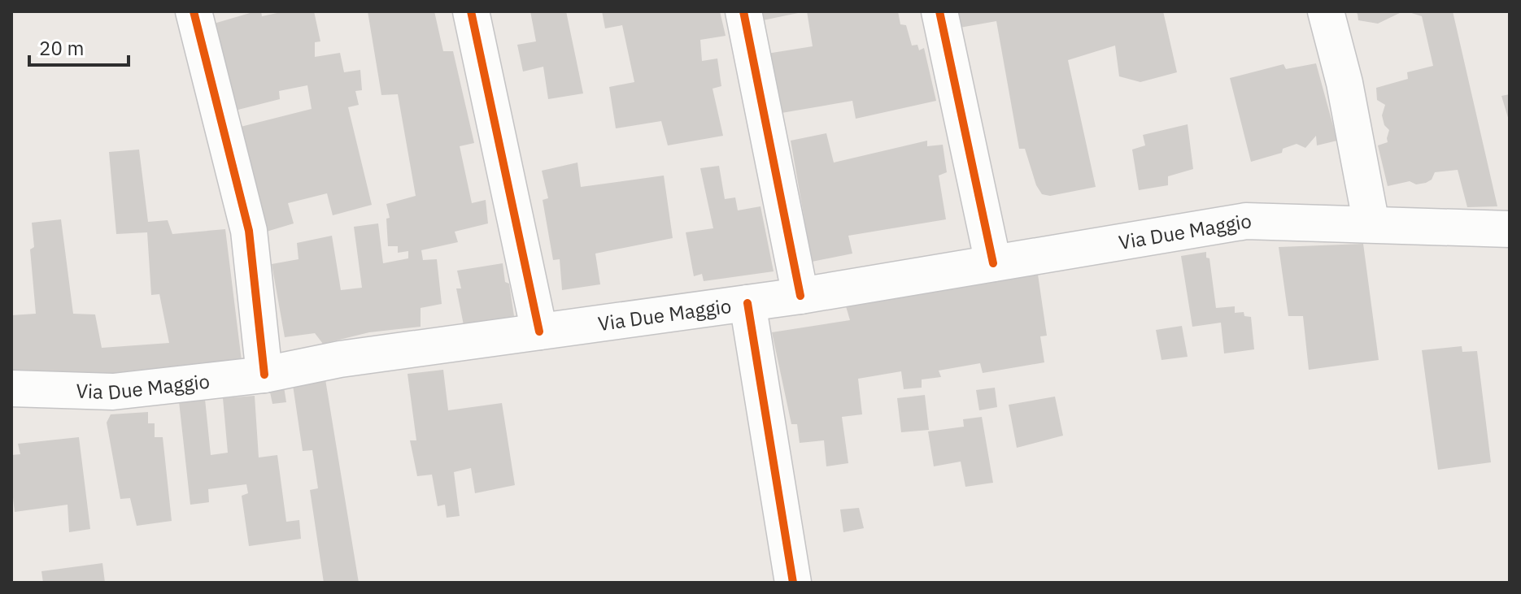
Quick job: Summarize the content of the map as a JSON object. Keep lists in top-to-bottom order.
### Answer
{
  "streets": {
    "street": ["Via Due Maggio"]
  },
  "scale_bar": "20 m"
}
